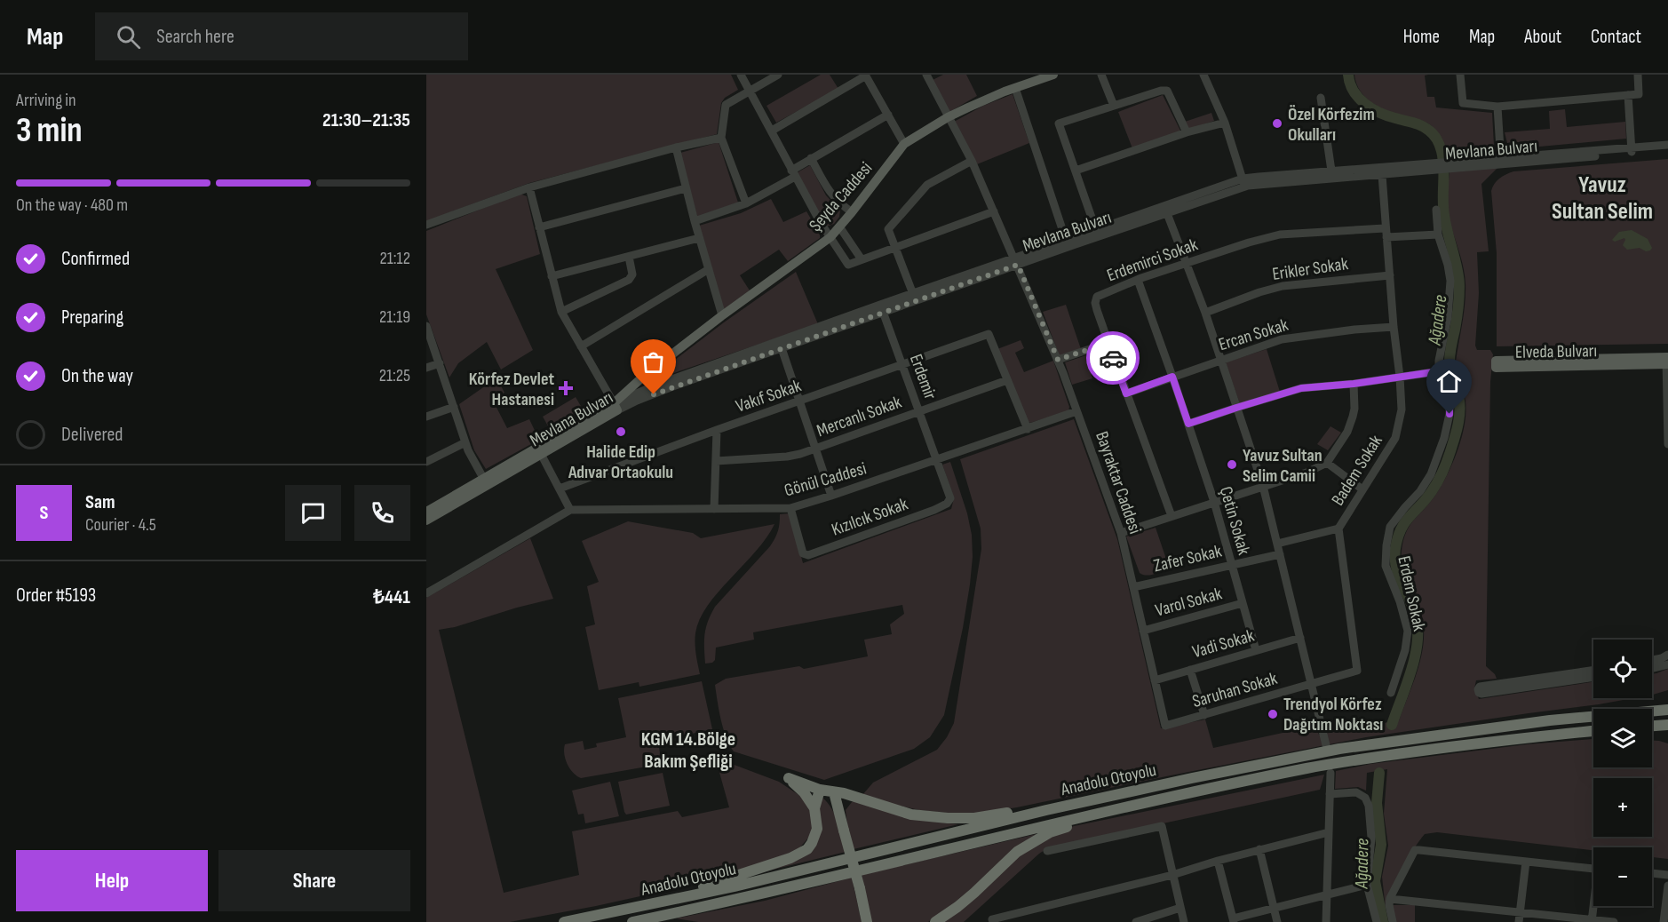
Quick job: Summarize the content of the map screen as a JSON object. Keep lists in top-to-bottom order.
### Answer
{
  "streets": {
    "highway": ["Anadolu Otoyolu"],
    "main road": ["Mevlana Bulvarı", "Şeyda Caddesi", "Elveda Bulvarı"],
    "street": [
      "Erdemirci Sokak",
      "Erikler Sokak",
      "Ercan Sokak",
      "Erdemir",
      "Vakıf Sokak",
      "Mercanlı Sokak",
      "Badem Sokak",
      "Gönül Caddesi",
      "Bayraktar Caddesi",
      "Kızılcık Sokak",
      "Çetin Sokak",
      "Zafer Sokak",
      "Erdem Sokak",
      "Varol Sokak",
      "Vadi Sokak",
      "Saruhan Sokak"
    ]
  },
  "crossings": [
    ["Mevlana Bulvarı", "Şeyda Caddesi"],
    ["Mevlana Bulvarı", "Erdemir"],
    ["Mevlana Bulvarı", "Badem Sokak"],
    ["Mevlana Bulvarı", "Bayraktar Caddesi"],
    ["Şeyda Caddesi", "Bayraktar Caddesi"],
    ["Erdemirci Sokak", "Ercan Sokak"],
    ["Erdemirci Sokak", "Badem Sokak"],
    ["Erdemirci Sokak", "Çetin Sokak"],
    ["Erdemirci Sokak", "Erdem Sokak"],
    ["Erikler Sokak", "Badem Sokak"],
    ["Ercan Sokak", "Badem Sokak"],
    ["Ercan Sokak", "Çetin Sokak"],
    ["Erdemir", "Vakıf Sokak"],
    ["Erdemir", "Mercanlı Sokak"],
    ["Erdemir", "Gönül Caddesi"],
    ["Erdemir", "Kızılcık Sokak"],
    ["Vakıf Sokak", "Mercanlı Sokak"],
    ["Badem Sokak", "Saruhan Sokak"],
    ["Gönül Caddesi", "Bayraktar Caddesi"],
    ["Gönül Caddesi", "Kızılcık Sokak"],
    ["Bayraktar Caddesi", "Zafer Sokak"],
    ["Bayraktar Caddesi", "Varol Sokak"],
    ["Bayraktar Caddesi", "Vadi Sokak"],
    ["Bayraktar Caddesi", "Saruhan Sokak"],
    ["Çetin Sokak", "Zafer Sokak"],
    ["Çetin Sokak", "Varol Sokak"],
    ["Çetin Sokak", "Vadi Sokak"]
  ],
  "districts": ["Yavuz Sultan Selim", "KGM 14.Bölge Bakım Şefliği"],
  "water": ["Ağadere"],
  "places": {
    "other": [
      "Özel Körfezim Okulları",
      "Halide Edip Adıvar Ortaokulu",
      "Yavuz Sultan Selim Camii",
      "Trendyol Körfez Dağıtım Noktası"
    ],
    "health": ["Körfez Devlet Hastanesi"]
  },
  "page": {
    "header": "Map",
    "search": "Search here",
    "nav": [
      "Home",
      "Map",
      "About",
      "Contact"
    ],
    "heading": ["3 min", "Arriving in", "21:30–21:35"],
    "panel": [
      "Sam",
      "Courier · 4.5",
      "Order #5193",
      "₺441"
    ],
    "bar": "On the way · 480 m",
    "list": [
      ["Confirmed", "21:12"],
      ["Preparing", "21:19"],
      ["On the way", "21:25"],
      "Delivered"
    ],
    "round": "S",
    "map_buttons": ["+", "−"],
    "buttons": ["Help", "Share"]
  }
}
